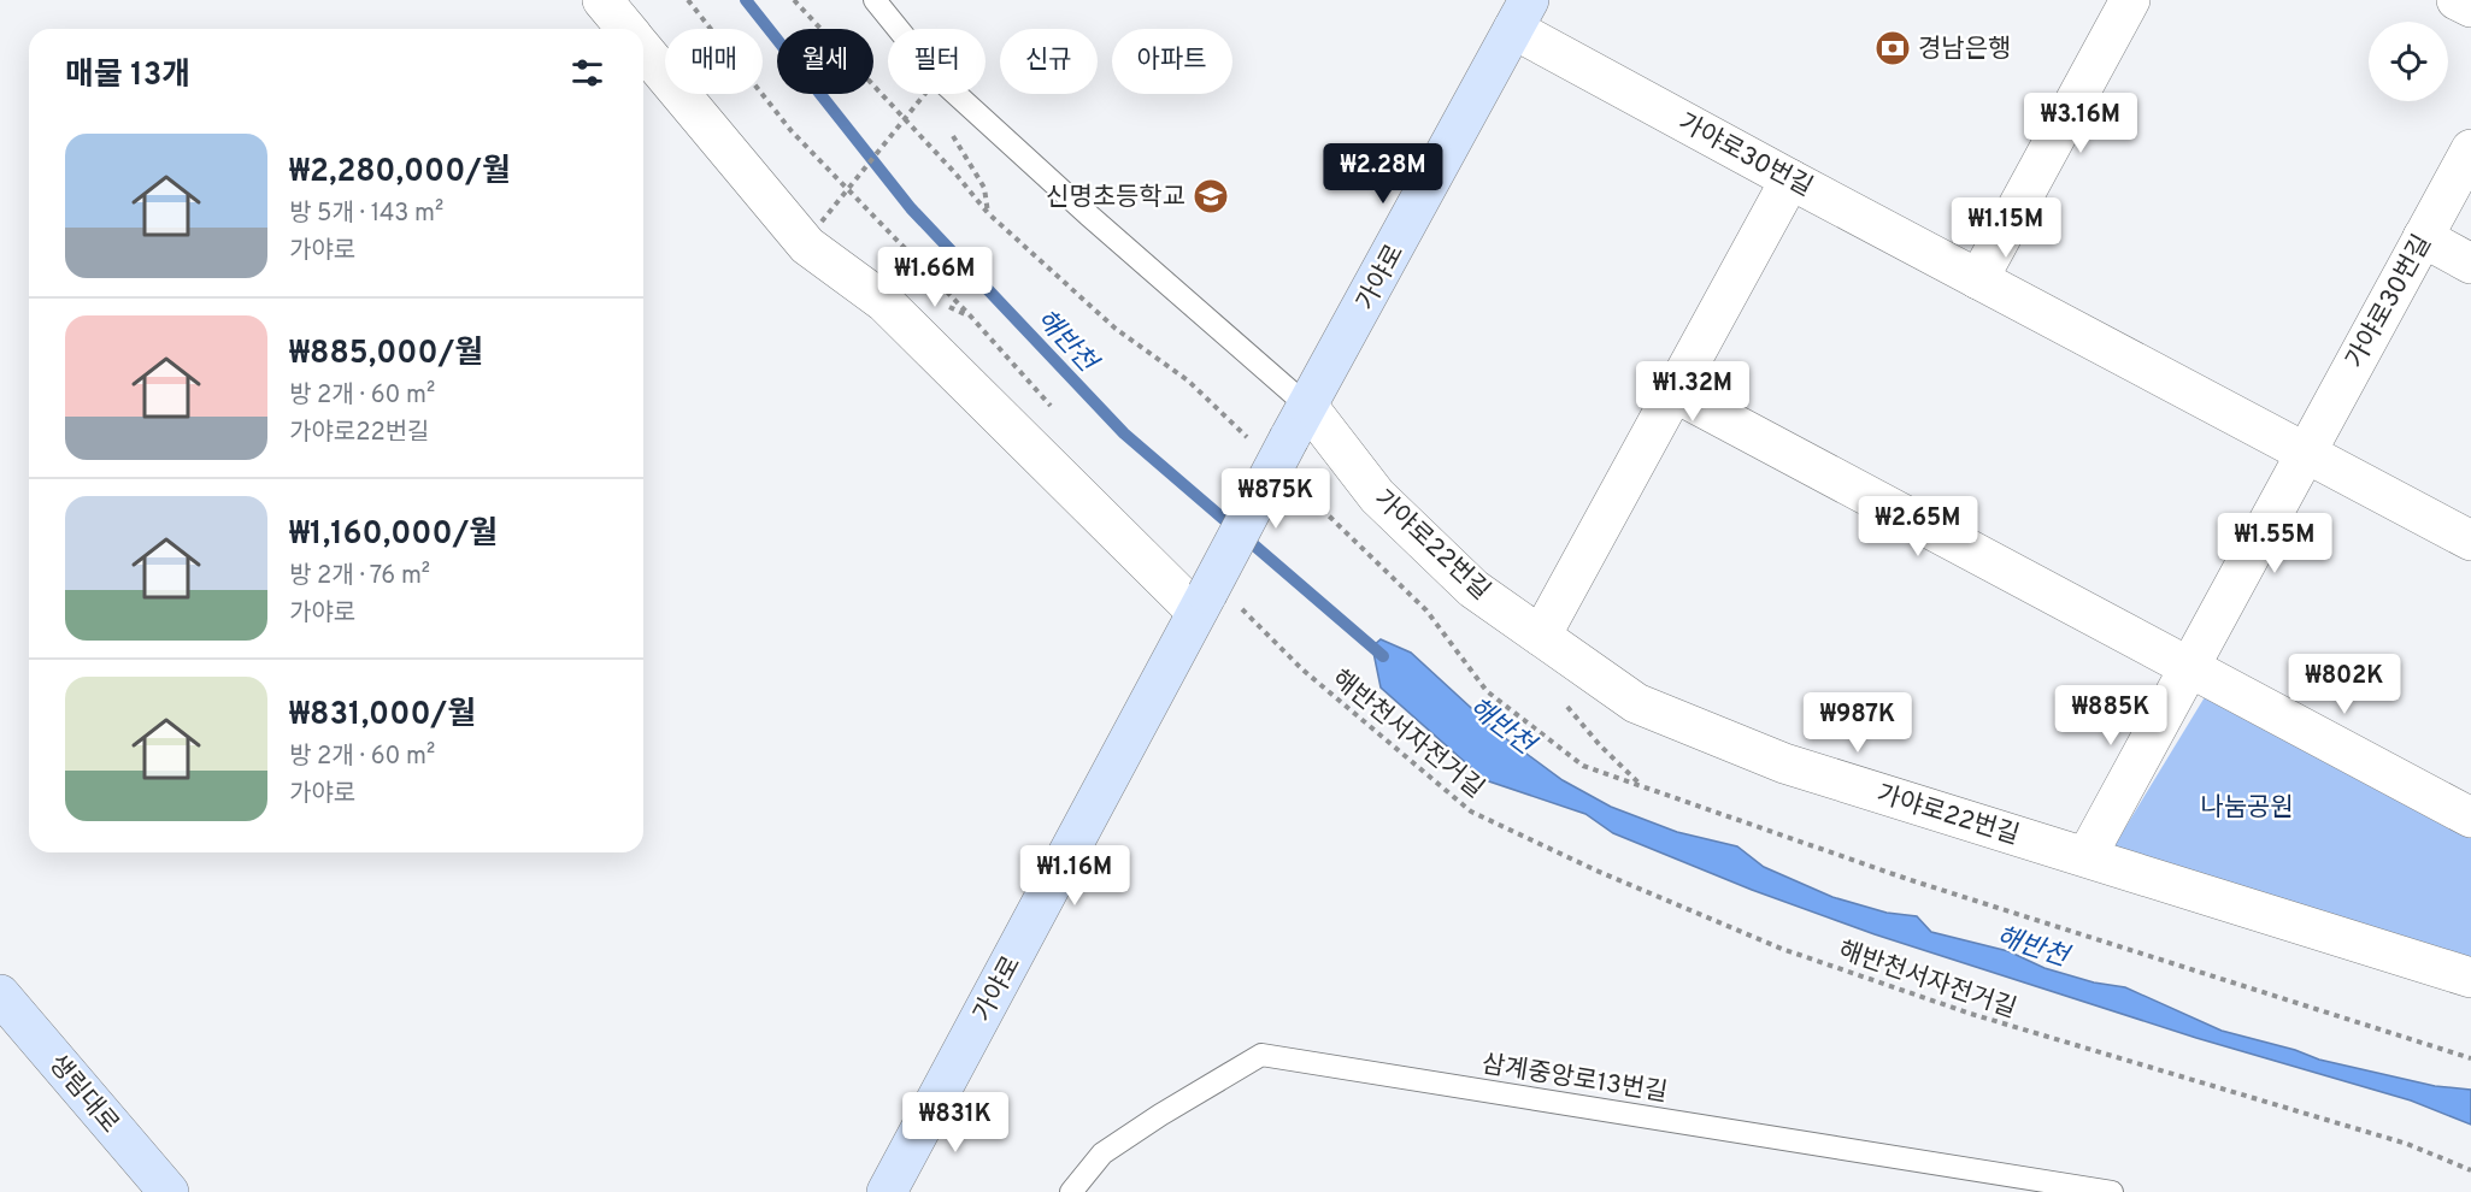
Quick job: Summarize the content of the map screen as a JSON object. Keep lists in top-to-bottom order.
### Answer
{
  "streets": {
    "main road": ["가야로", "생림대로"],
    "street": ["가야로30번길", "가야로22번길"],
    "lane": ["삼계중앙로13번길"],
    "path": ["해반천서자전거길"]
  },
  "crossings": [
    ["가야로30번길", "가야로"],
    ["가야로", "가야로22번길"],
    ["가야로", "해반천서자전거길"]
  ],
  "water": ["해반천"],
  "parks": ["나눔공원"],
  "places": {
    "bank": ["경남은행"],
    "school or university": ["신명초등학교"]
  },
  "page": {
    "chip": [
      "매매",
      "월세",
      "필터",
      "신규",
      "아파트"
    ],
    "heading": "매물 13개",
    "price": [
      "₩3.16M",
      "₩2.28M",
      "₩1.15M",
      "₩1.66M",
      "₩1.32M",
      "₩875K",
      "₩2.65M",
      "₩1.55M",
      "₩802K",
      "₩885K",
      "₩987K",
      "₩1.16M",
      "₩831K"
    ],
    "list": [
      {
        "name": "₩2,280,000/월",
        "note": "방 5개 · 143 m² · 가야로"
      },
      {
        "name": "₩885,000/월",
        "note": "방 2개 · 60 m² · 가야로22번길"
      },
      {
        "name": "₩1,160,000/월",
        "note": "방 2개 · 76 m² · 가야로"
      },
      {
        "name": "₩831,000/월",
        "note": "방 2개 · 60 m² · 가야로"
      }
    ]
  }
}
